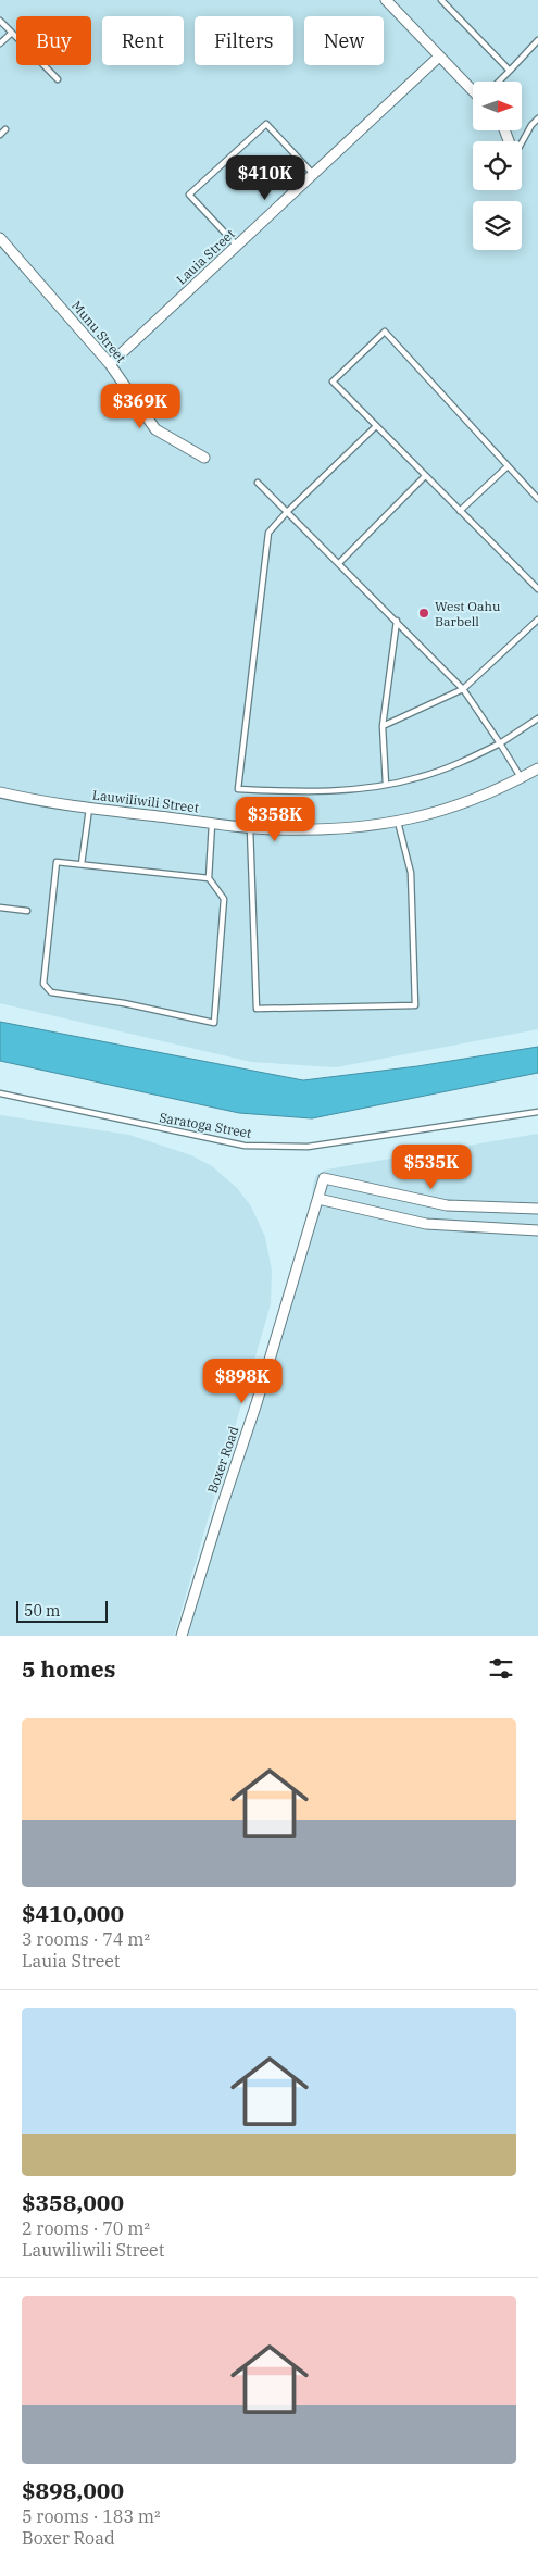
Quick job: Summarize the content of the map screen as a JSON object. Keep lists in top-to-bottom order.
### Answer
{
  "streets": {
    "street": [
      "Lauia Street",
      "Munu Street",
      "Lauwiliwili Street",
      "Boxer Road"
    ],
    "lane": ["Saratoga Street"]
  },
  "crossings": [
    ["Lauia Street", "Munu Street"]
  ],
  "places": ["West Oahu Barbell"],
  "scale_bar": "50 m",
  "north": "right",
  "page": {
    "chip": [
      "Buy",
      "Rent",
      "Filters",
      "New"
    ],
    "price": [
      "$410K",
      "$369K",
      "$358K",
      "$535K",
      "$898K"
    ],
    "scale": "50 m",
    "heading": "5 homes",
    "list": [
      {
        "name": "$410,000",
        "note": "3 rooms · 74 m² · Lauia Street"
      },
      {
        "name": "$358,000",
        "note": "2 rooms · 70 m² · Lauwiliwili Street"
      },
      {
        "name": "$898,000",
        "note": "5 rooms · 183 m² · Boxer Road"
      }
    ]
  }
}
